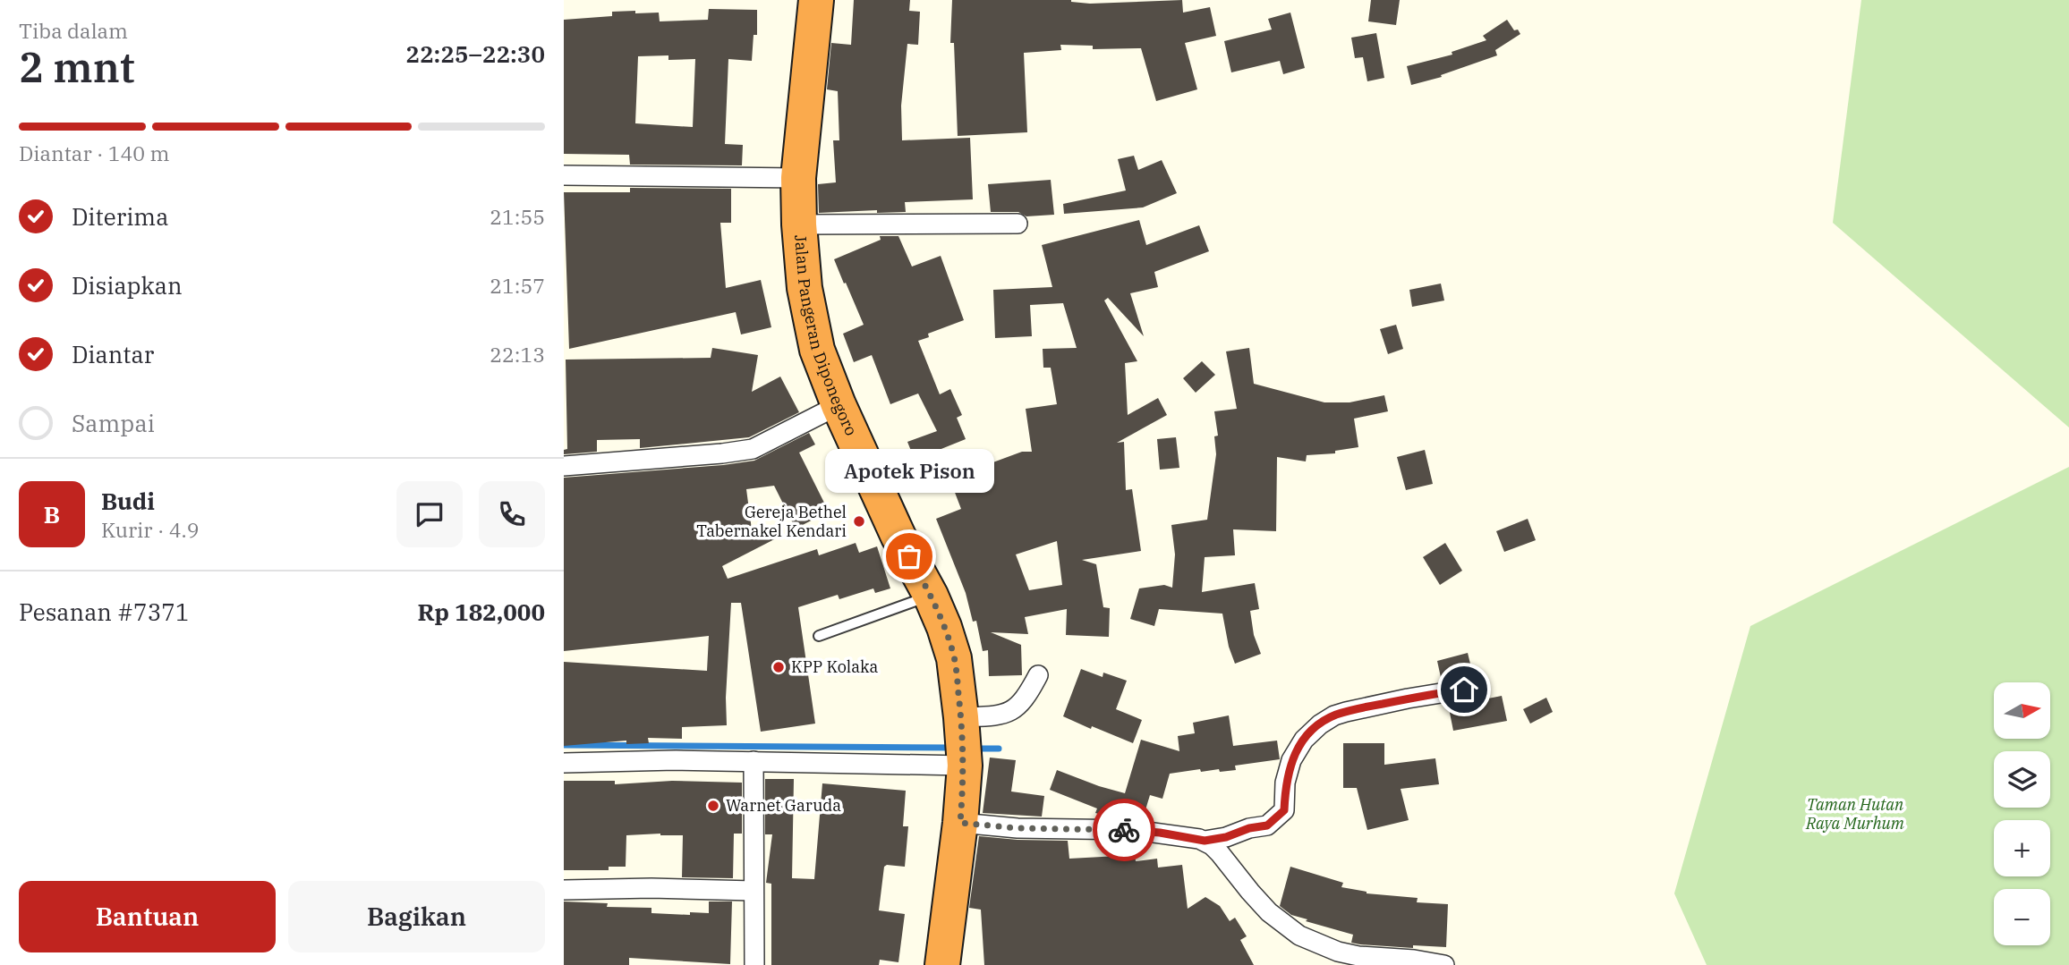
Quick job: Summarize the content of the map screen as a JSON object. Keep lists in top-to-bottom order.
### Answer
{
  "streets": {
    "highway": ["Jalan Pangeran Diponegoro"]
  },
  "parks": ["Taman Hutan Raya Murhum"],
  "places": [
    "Gereja Bethel Tabernakel Kendari",
    "Apotek Pison",
    "KPP Kolaka",
    "Warnet Garuda"
  ],
  "north": "right",
  "page": {
    "heading": ["2 mnt", "Tiba dalam", "22:25–22:30"],
    "panel": [
      "Budi",
      "Kurir · 4.9",
      "Pesanan #7371",
      "Rp 182,000"
    ],
    "bar": "Diantar · 140 m",
    "list": [
      ["Diterima", "21:55"],
      ["Disiapkan", "21:57"],
      ["Diantar", "22:13"],
      "Sampai"
    ],
    "bubble": "Apotek Pison",
    "round": "B",
    "map_buttons": ["+", "−"],
    "buttons": ["Bantuan", "Bagikan"]
  }
}
